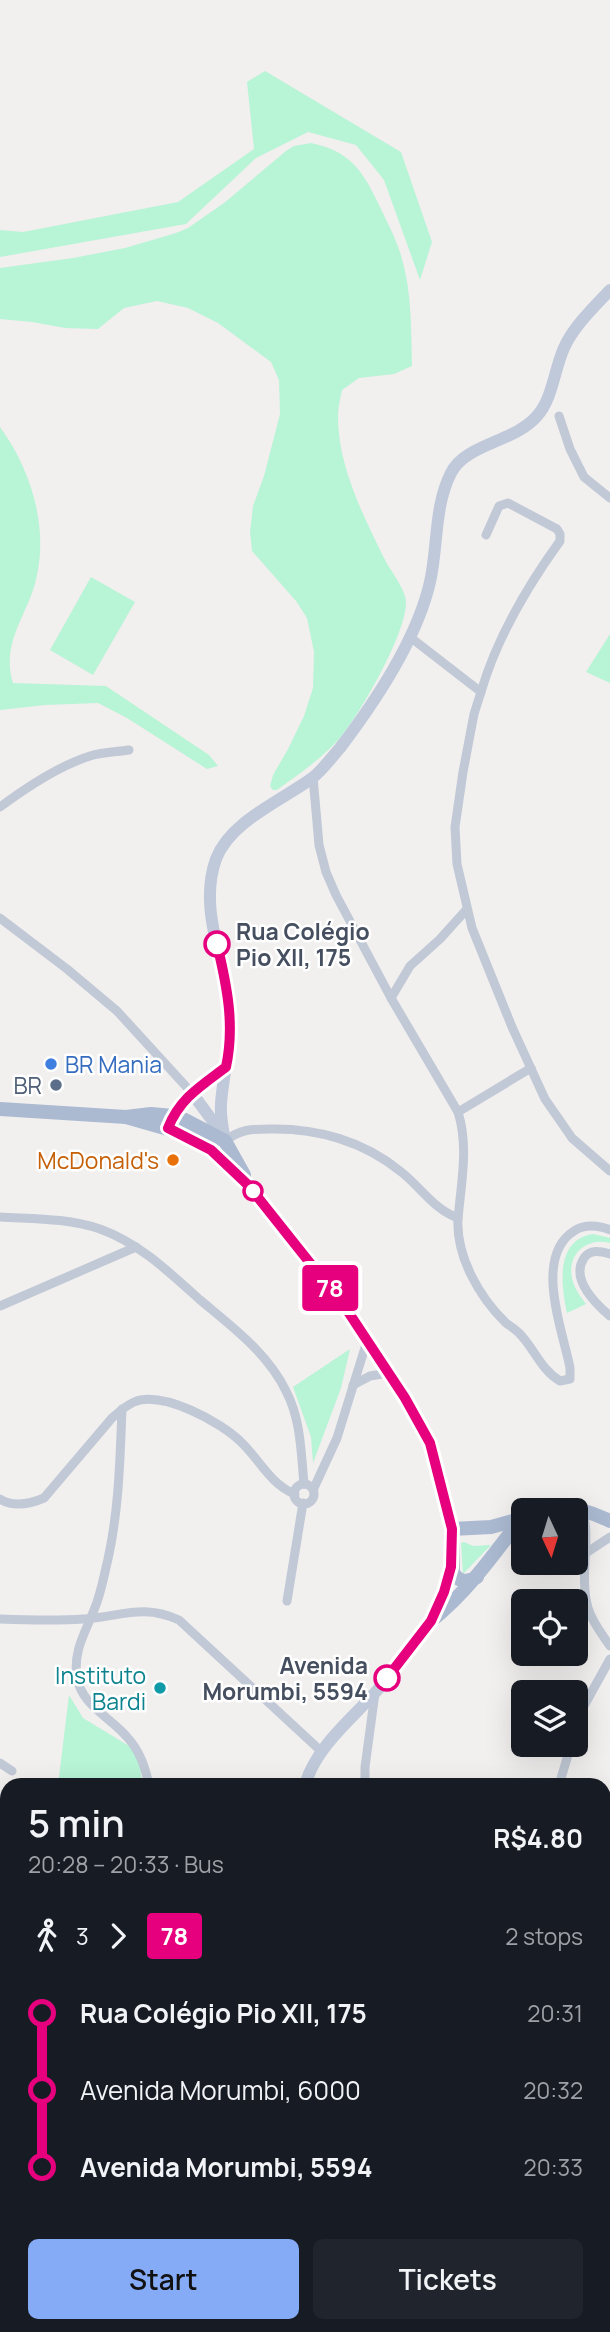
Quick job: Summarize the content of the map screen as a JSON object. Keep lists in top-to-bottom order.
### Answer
{
  "places": [
    "Rua Colégio Pio XII, 175",
    "BR Mania",
    "BR",
    "McDonald's",
    "Avenida Morumbi, 5594",
    "Instituto Bardi"
  ],
  "lines": ["bus line 78"],
  "north": "bottom",
  "page": {
    "on_map": "78",
    "heading": ["5 min", "20:28 – 20:33 · Bus", "R$4.80"],
    "legs": ["3", "78", "2 stops"],
    "list": [
      {
        "name": "Rua Colégio Pio XII, 175",
        "value": "20:31"
      },
      {
        "name": "Avenida Morumbi, 6000",
        "value": "20:32"
      },
      {
        "name": "Avenida Morumbi, 5594",
        "value": "20:33"
      }
    ],
    "buttons": ["Start", "Tickets"]
  }
}
